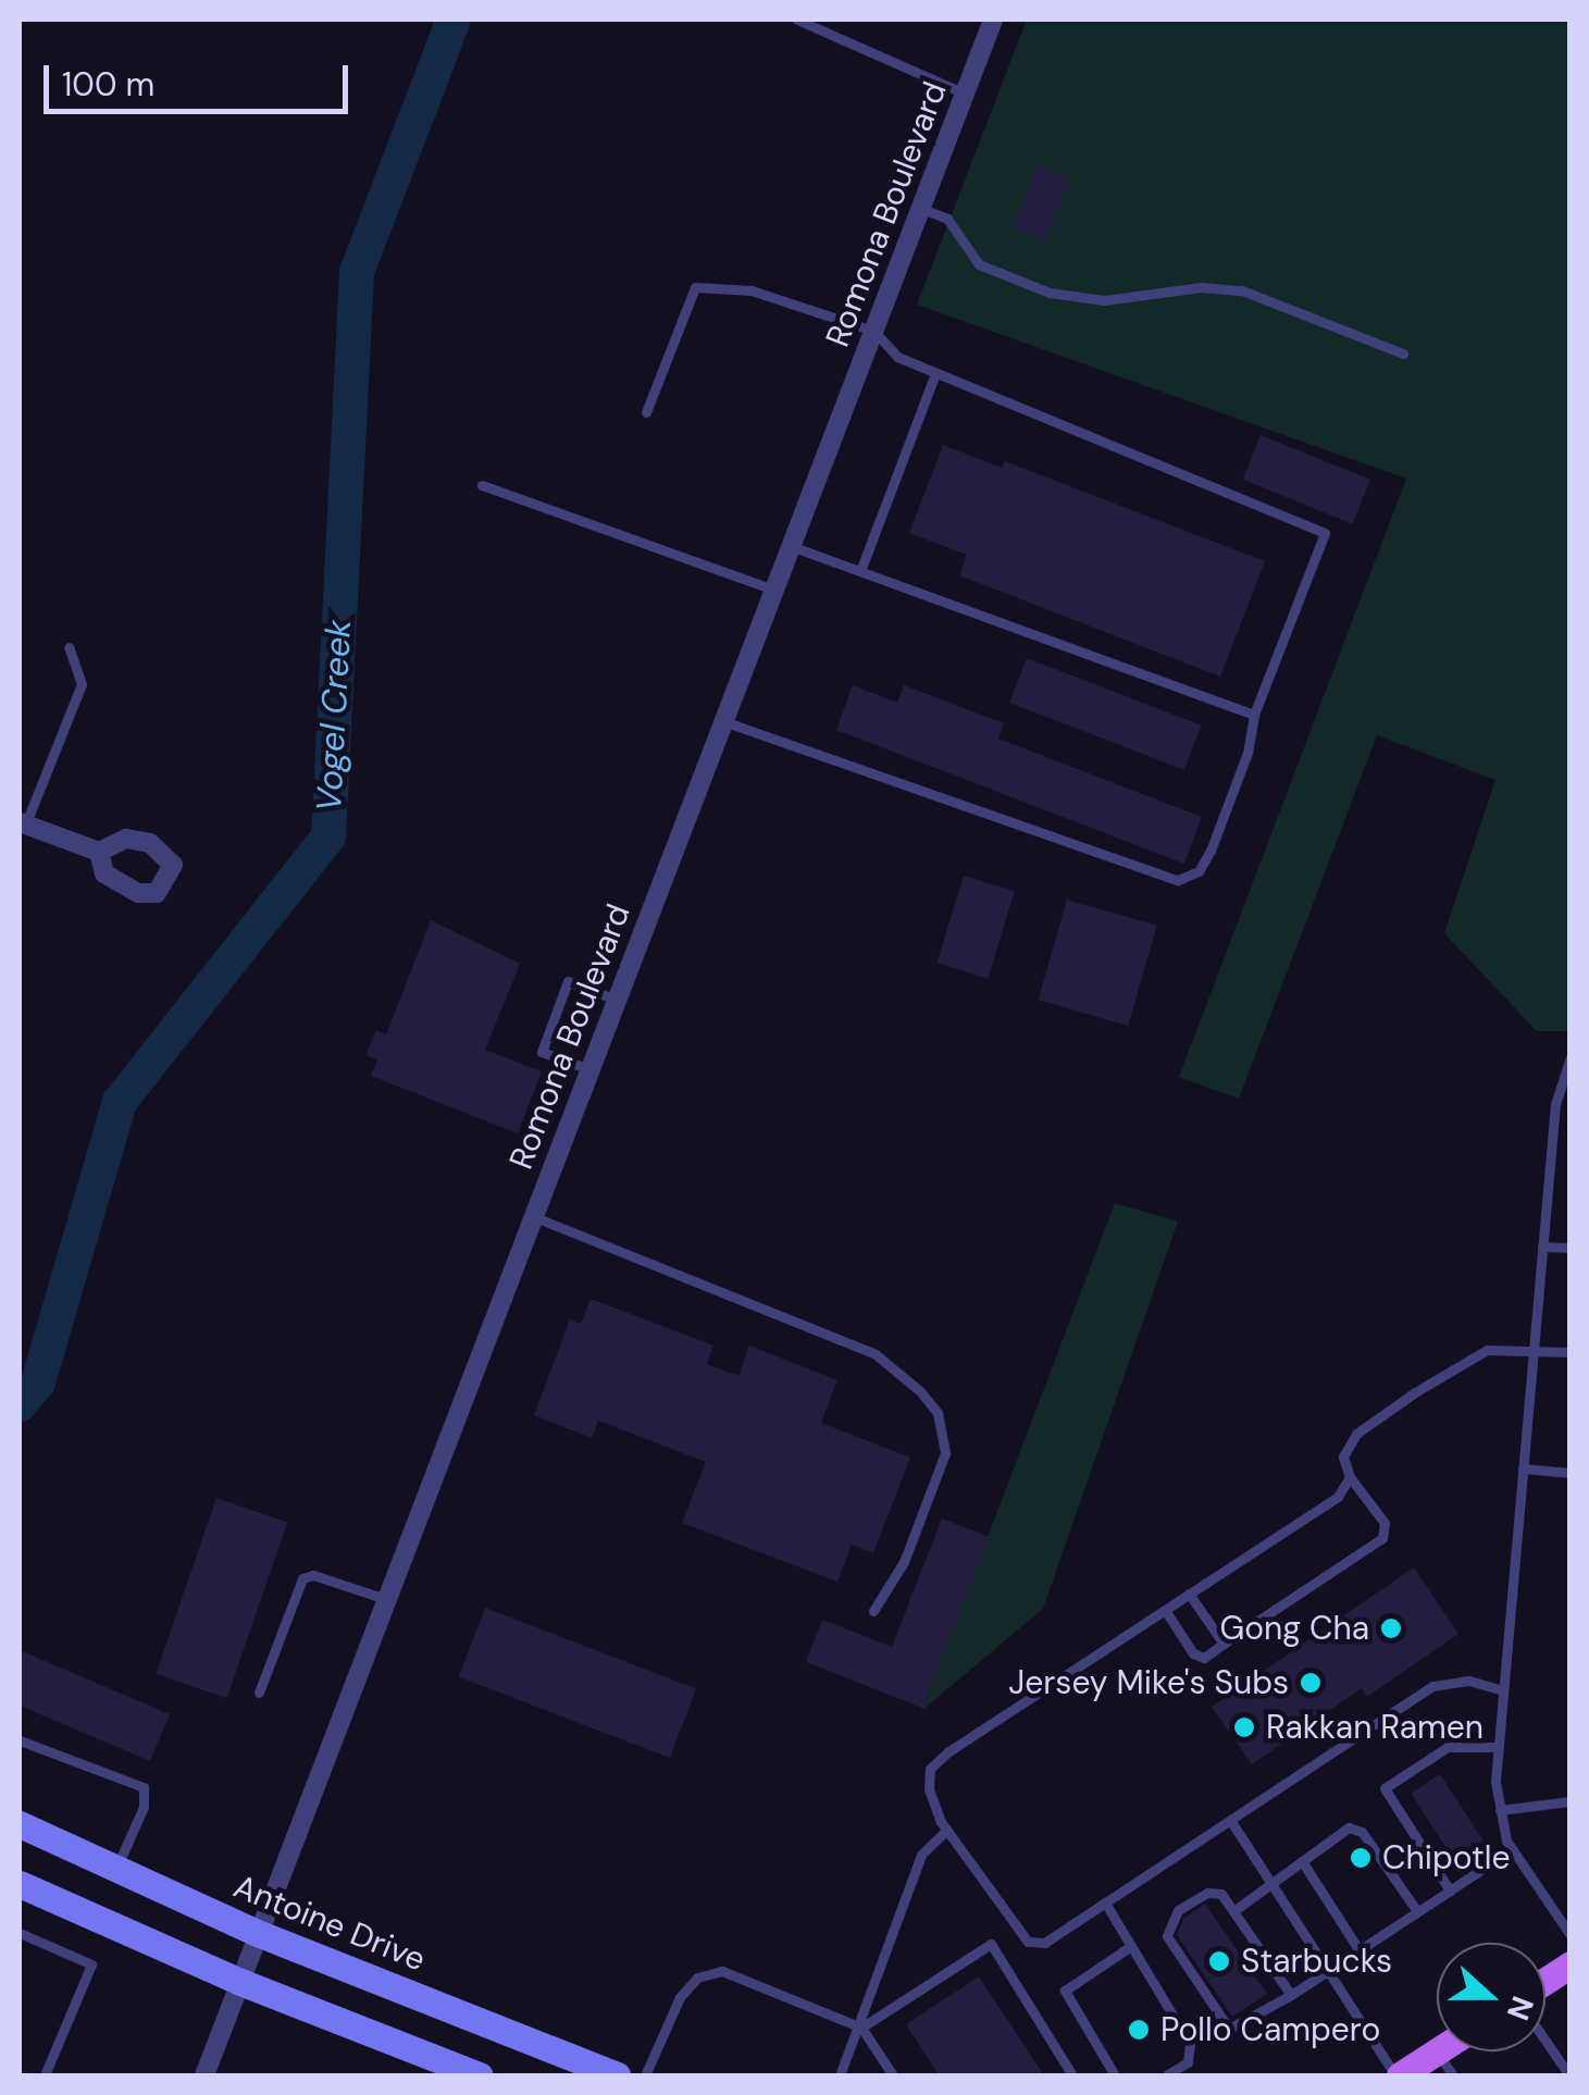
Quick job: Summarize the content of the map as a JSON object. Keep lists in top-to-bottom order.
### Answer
{
  "streets": {
    "main road": ["Antoine Drive"],
    "street": ["Romona Boulevard"]
  },
  "crossings": [
    ["Romona Boulevard", "Antoine Drive"]
  ],
  "water": ["Vogel Creek"],
  "places": [
    "Gong Cha",
    "Jersey Mike's Subs",
    "Rakkan Ramen",
    "Chipotle",
    "Starbucks",
    "Pollo Campero"
  ],
  "scale_bar": "100 m",
  "north": "right"
}
